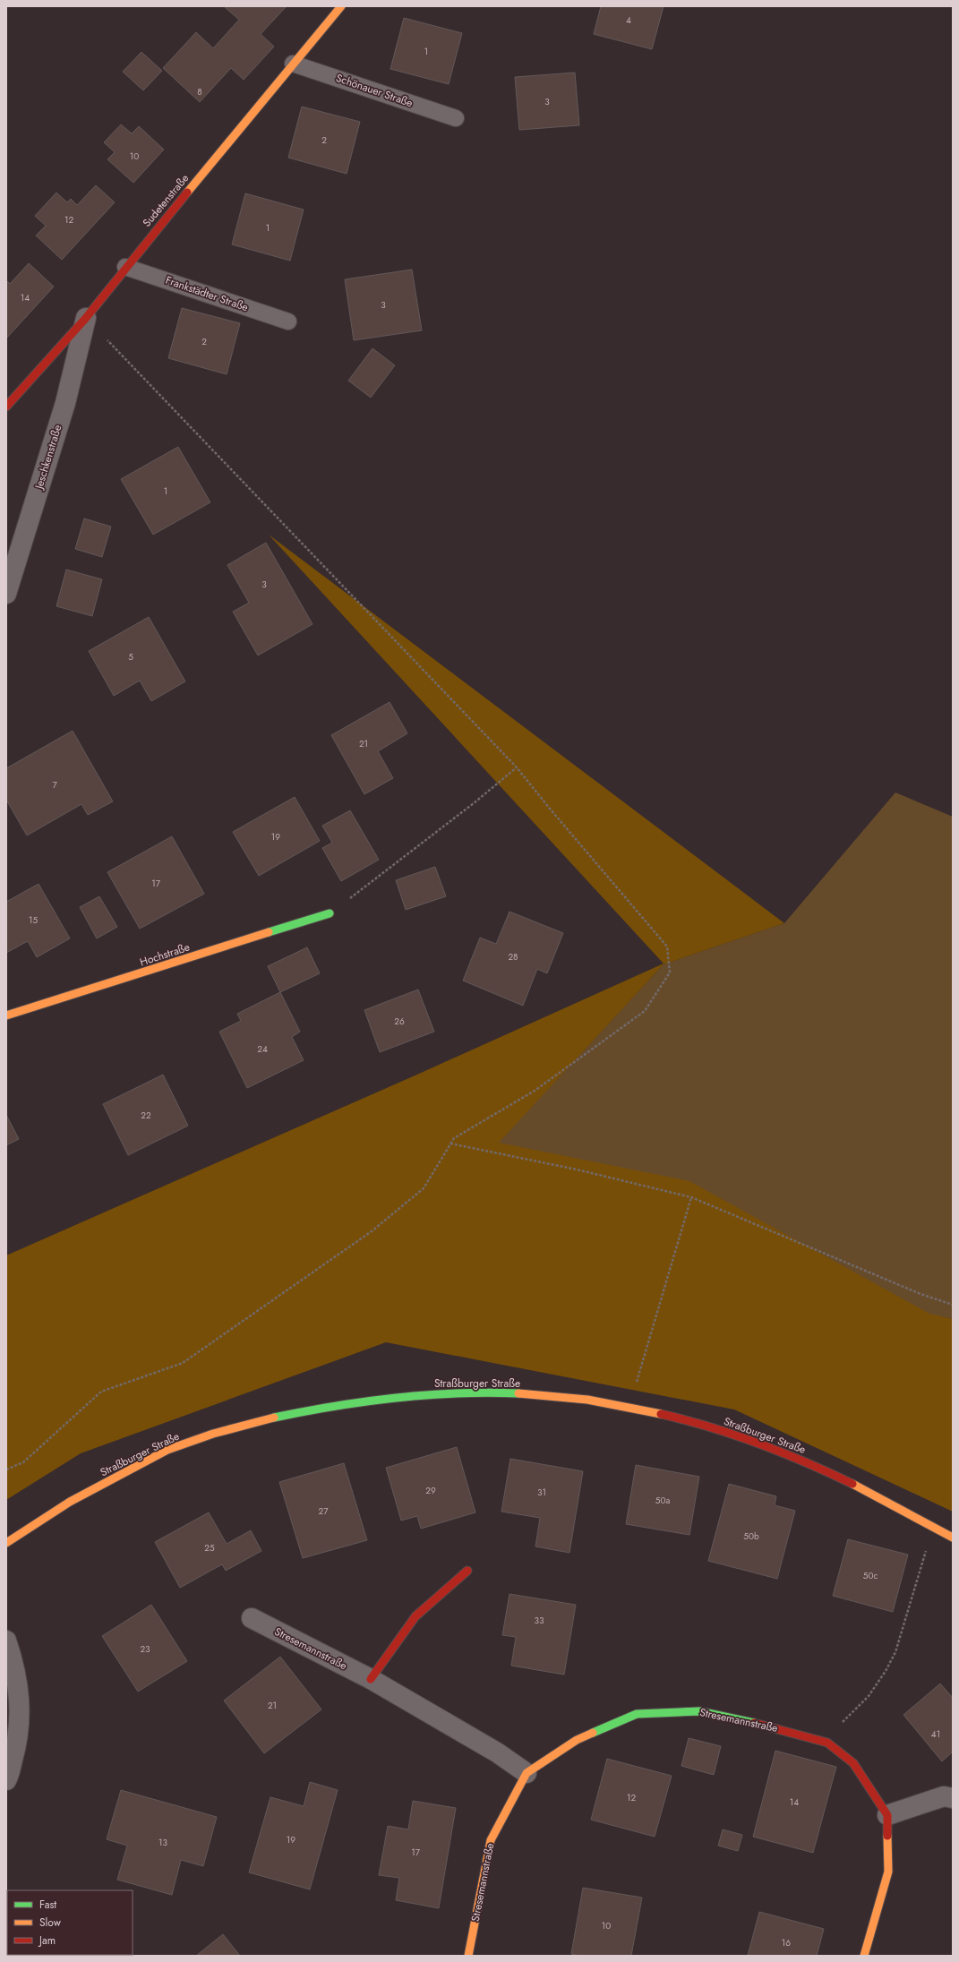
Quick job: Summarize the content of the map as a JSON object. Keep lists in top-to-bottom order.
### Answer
{
  "streets": {
    "street": [
      "Sudetenstraße",
      "Jeschkenstraße",
      "Hochstraße",
      "Straßburger Straße",
      "Stresemannstraße"
    ],
    "lane": ["Schönauer Straße", "Frankstädter Straße"]
  },
  "crossings": [
    ["Schönauer Straße", "Sudetenstraße"],
    ["Sudetenstraße", "Frankstädter Straße"],
    ["Sudetenstraße", "Jeschkenstraße"]
  ],
  "house_numbers": [
    "4",
    "1",
    "8",
    "3",
    "2",
    "10",
    "12",
    "1",
    "14",
    "3",
    "2",
    "1",
    "3",
    "5",
    "21",
    "7",
    "19",
    "17",
    "15",
    "28",
    "26",
    "24",
    "22",
    "29",
    "31",
    "50a",
    "27",
    "50b",
    "25",
    "50c",
    "33",
    "23",
    "21",
    "41",
    "12",
    "14",
    "19",
    "13",
    "17",
    "10",
    "16"
  ],
  "legend": ["Fast", "Slow", "Jam"]
}
